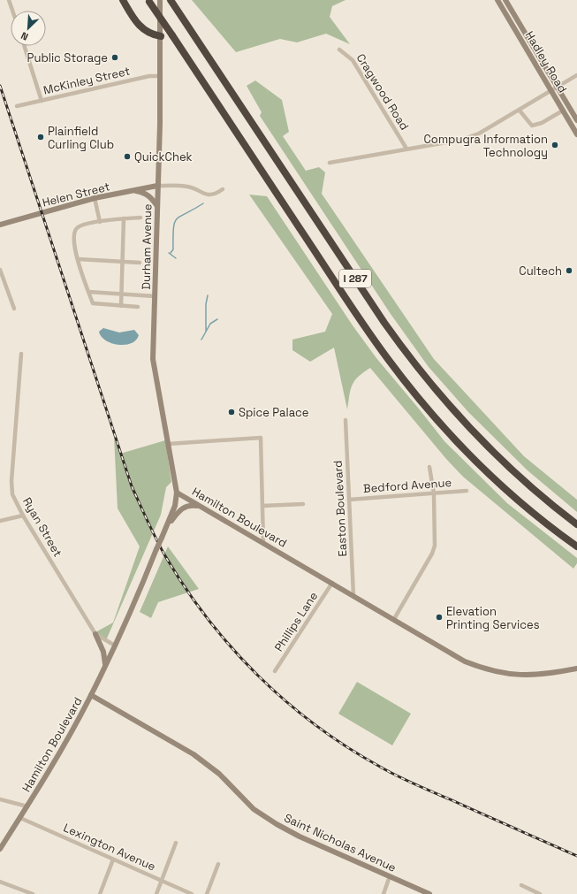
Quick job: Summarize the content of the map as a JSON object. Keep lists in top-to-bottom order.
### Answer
{
  "streets": {
    "highway": ["I 287"],
    "main road": [
      "Hadley Road",
      "Helen Street",
      "Durham Avenue",
      "Hamilton Boulevard",
      "Saint Nicholas Avenue"
    ],
    "street": [
      "McKinley Street",
      "Cragwood Road",
      "Bedford Avenue",
      "Easton Boulevard",
      "Ryan Street",
      "Phillips Lane",
      "Lexington Avenue"
    ]
  },
  "crossings": [
    ["Hadley Road", "Cragwood Road"],
    ["McKinley Street", "Durham Avenue"],
    ["Helen Street", "Durham Avenue"],
    ["Durham Avenue", "Hamilton Boulevard"],
    ["Bedford Avenue", "Easton Boulevard"],
    ["Easton Boulevard", "Hamilton Boulevard"],
    ["Hamilton Boulevard", "Ryan Street"],
    ["Hamilton Boulevard", "Phillips Lane"],
    ["Hamilton Boulevard", "Saint Nicholas Avenue"],
    ["Hamilton Boulevard", "Lexington Avenue"]
  ],
  "places": [
    "Public Storage",
    "Plainfield Curling Club",
    "Compugra Information Technology",
    "QuickChek",
    "Cultech",
    "Spice Palace",
    "Elevation Printing Services"
  ],
  "north": "bottom left"
}
